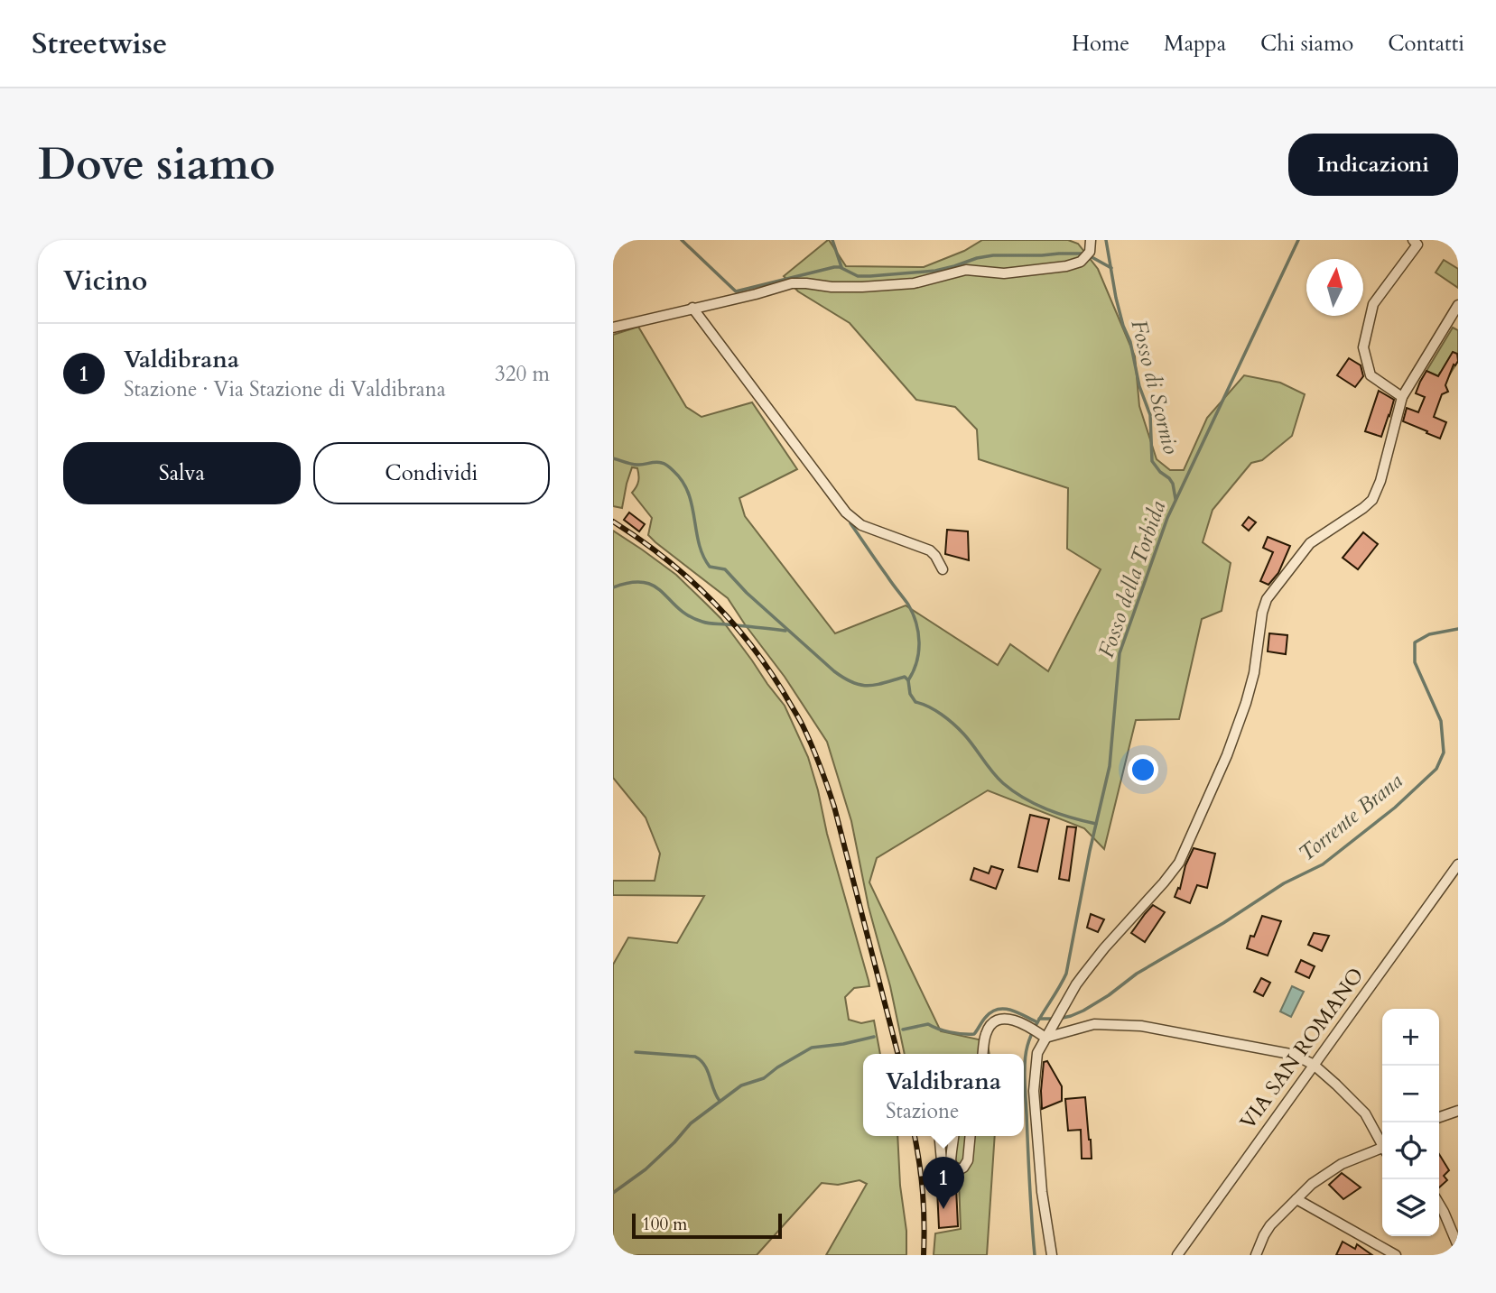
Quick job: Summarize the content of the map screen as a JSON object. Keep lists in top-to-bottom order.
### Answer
{
  "streets": {
    "street": ["VIA SAN ROMANO"]
  },
  "water": ["Fosso di Scornio", "Fosso della Torbida", "Torrente Brana"],
  "scale_bar": "100 m",
  "north": "top",
  "page": {
    "header": "Streetwise",
    "nav": [
      "Home",
      "Mappa",
      "Chi siamo",
      "Contatti"
    ],
    "buttons": [
      "Indicazioni",
      ["Salva", "Condividi"]
    ],
    "title": "Dove siamo",
    "heading": "Vicino",
    "list": [
      {
        "mark": "1",
        "name": "Valdibrana",
        "note": "Stazione · Via Stazione di Valdibrana",
        "value": "320 m"
      }
    ],
    "map_buttons": ["+", "−"],
    "popup": ["Valdibrana", "Stazione"],
    "pins": "1",
    "scale": "100 m"
  }
}
